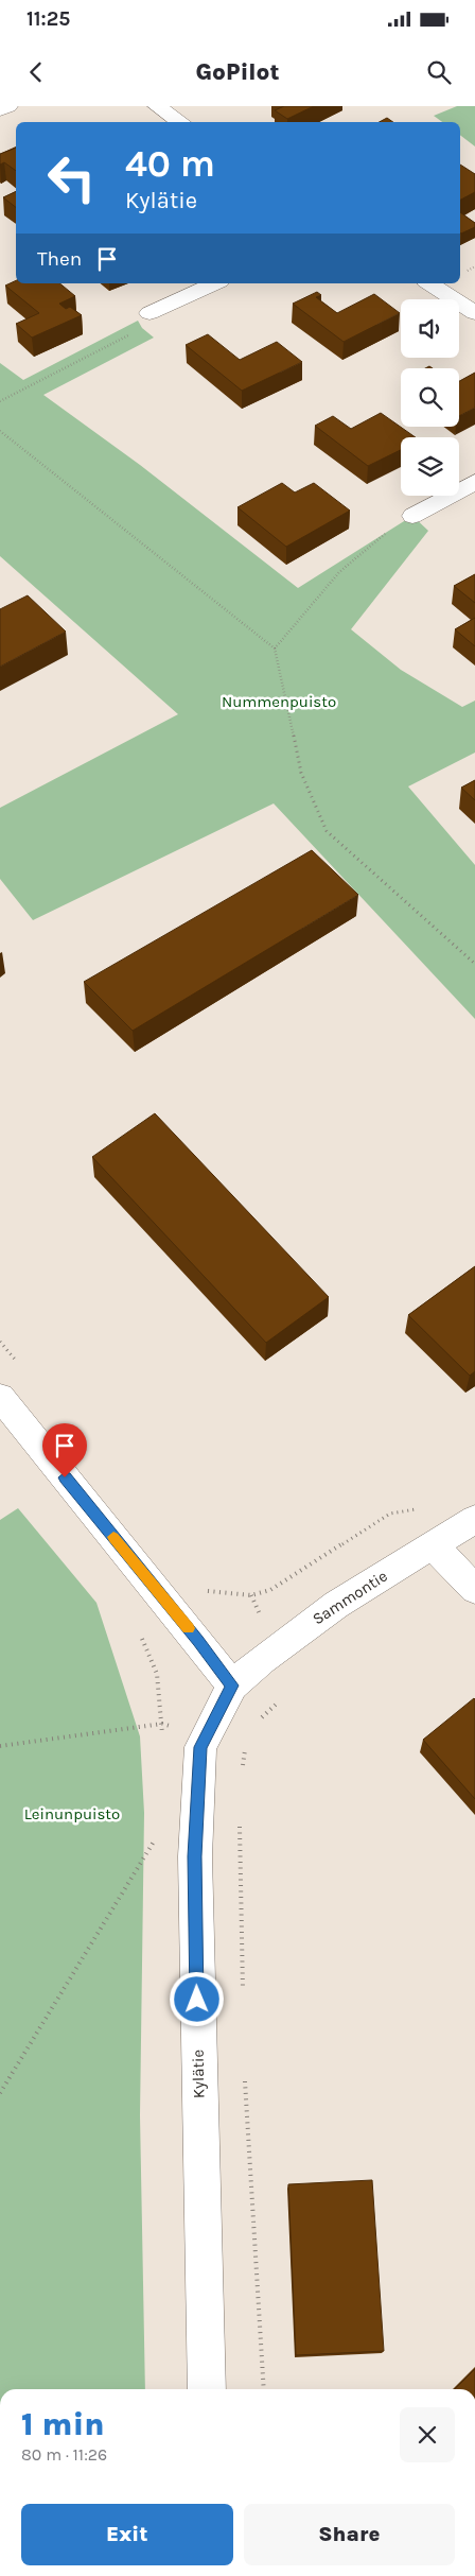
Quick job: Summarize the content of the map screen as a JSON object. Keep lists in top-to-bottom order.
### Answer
{
  "streets": {
    "street": ["Sammontie", "Kylätie"]
  },
  "crossings": [
    ["Sammontie", "Kylätie"]
  ],
  "parks": ["Nummenpuisto", "Leinunpuisto"],
  "page": {
    "status": "11:25",
    "header": "GoPilot",
    "turn": ["40 m", "Kylätie"],
    "then": "Then",
    "heading": ["1 min", "80 m · 11:26"],
    "buttons": ["Exit", "Share"]
  }
}
